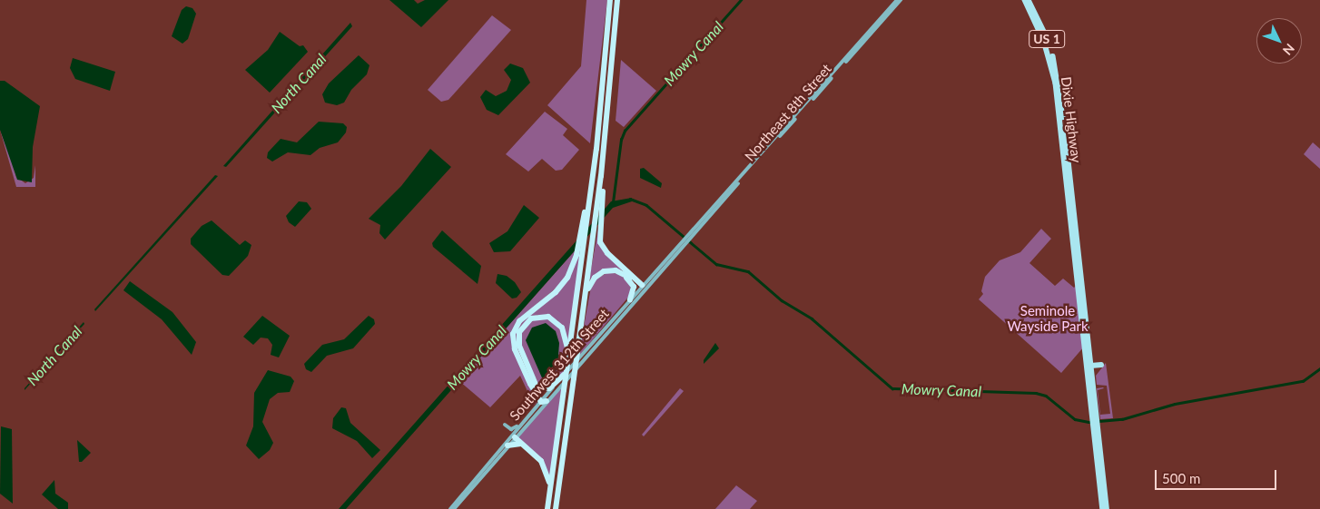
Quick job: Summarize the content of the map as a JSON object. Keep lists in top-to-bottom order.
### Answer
{
  "streets": {
    "highway": ["US 1", "Dixie Highway"],
    "main road": ["Northeast 8th Street", "Southwest 312th Street"]
  },
  "crossings": [
    ["US 1", "Dixie Highway"],
    ["Northeast 8th Street", "Southwest 312th Street"]
  ],
  "water": ["Mowry Canal", "North Canal"],
  "parks": ["Seminole Wayside Park"],
  "scale_bar": "500 m",
  "north": "bottom right"
}
